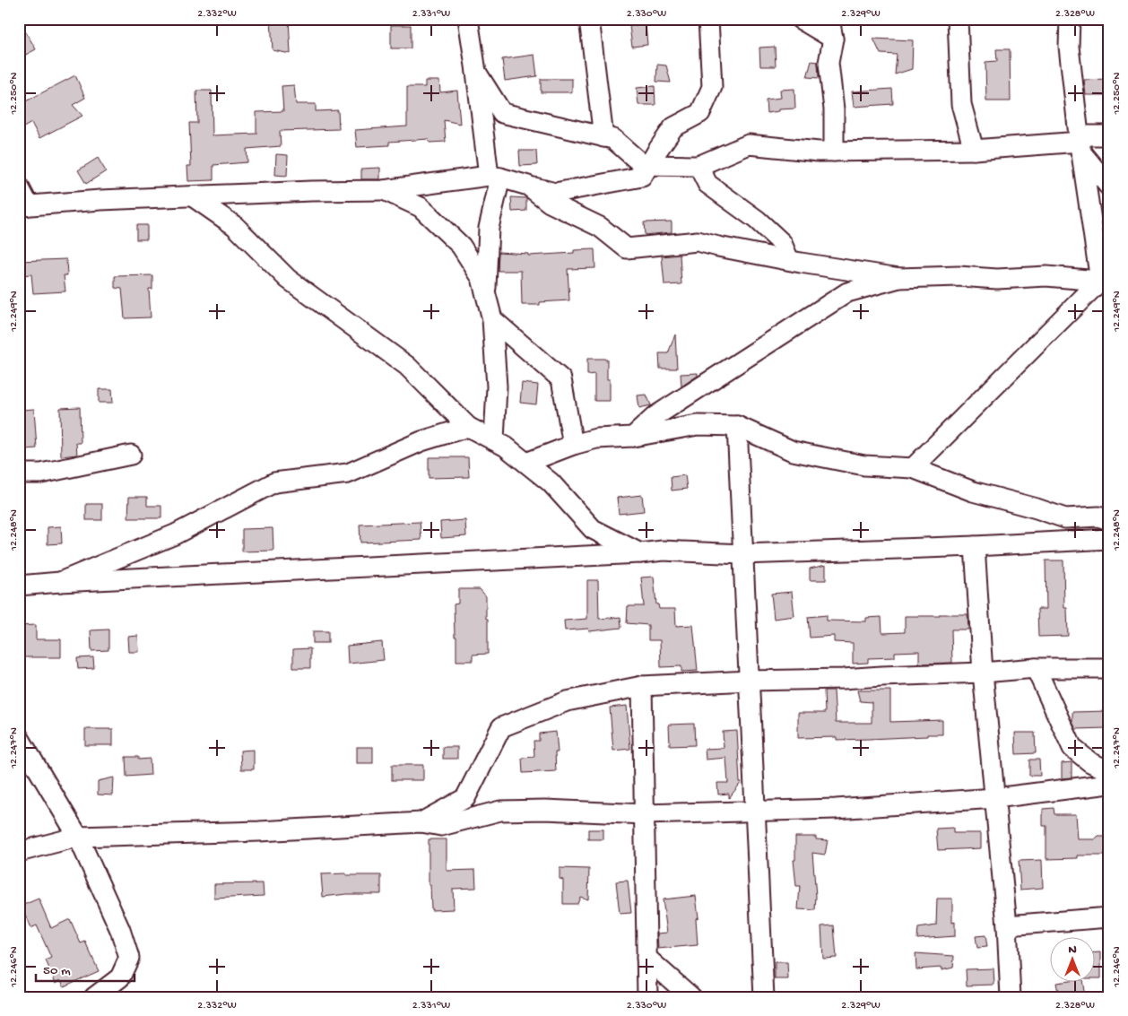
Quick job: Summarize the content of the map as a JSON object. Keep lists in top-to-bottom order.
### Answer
{
  "scale_bar": "50 m",
  "north": "top",
  "coordinates": [
    "2.332°W",
    "2.331°W",
    "2.330°W",
    "2.329°W",
    "2.328°W",
    "12.250°N",
    "12.249°N",
    "12.248°N",
    "12.247°N",
    "12.246°N"
  ]
}
